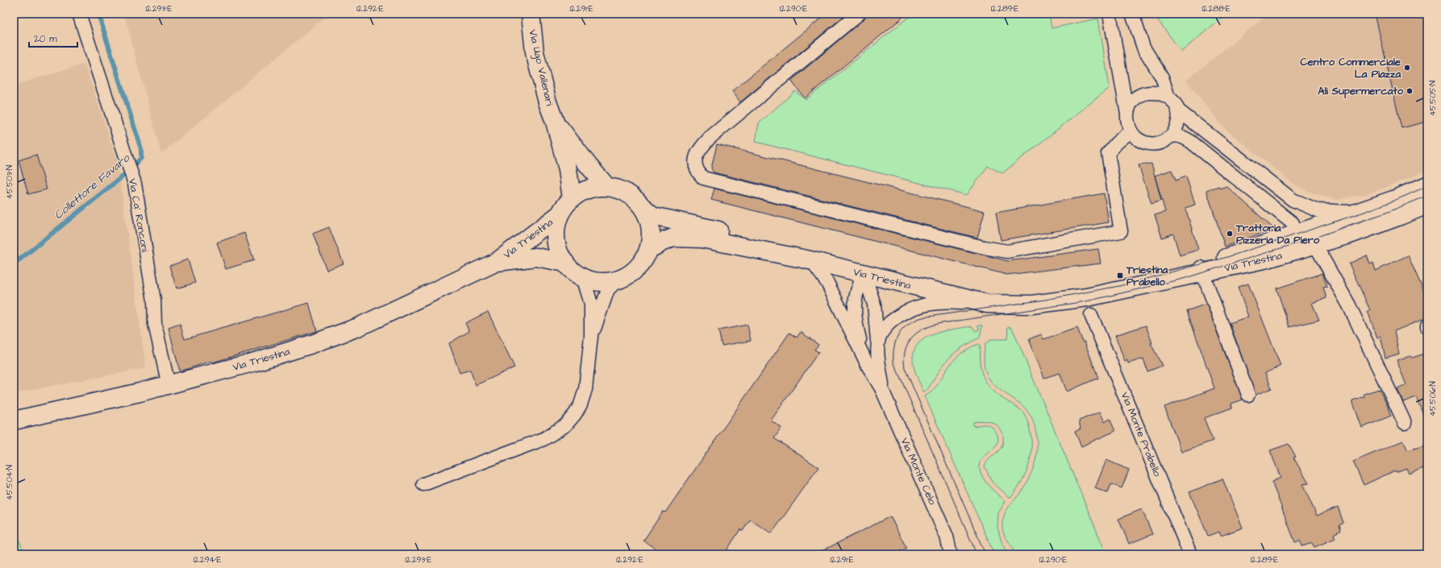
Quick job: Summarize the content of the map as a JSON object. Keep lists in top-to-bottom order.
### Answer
{
  "streets": {
    "street": [
      "Via Ugo Vallenari",
      "Via Ca' Ronconi",
      "Via Triestina",
      "Via Monte Prabello",
      "Via Monte Celo"
    ]
  },
  "crossings": [
    ["Via Ugo Vallenari", "Via Triestina"],
    ["Via Ca' Ronconi", "Via Triestina"],
    ["Via Triestina", "Via Monte Celo"]
  ],
  "water": ["Collettore Favaro"],
  "places": {
    "other": ["Centro Commerciale La Piazza", "Ali Supermercato", "Trattoria Pizzeria Da Piero"],
    "transit": ["Triestina Prabello"]
  },
  "scale_bar": "20 m",
  "coordinates": [
    "12.293°E",
    "12.292°E",
    "12.291°E",
    "12.290°E",
    "12.289°E",
    "12.288°E",
    "45.505°N",
    "45.503°N",
    "45.506°N",
    "45.504°N",
    "12.294°E"
  ]
}
